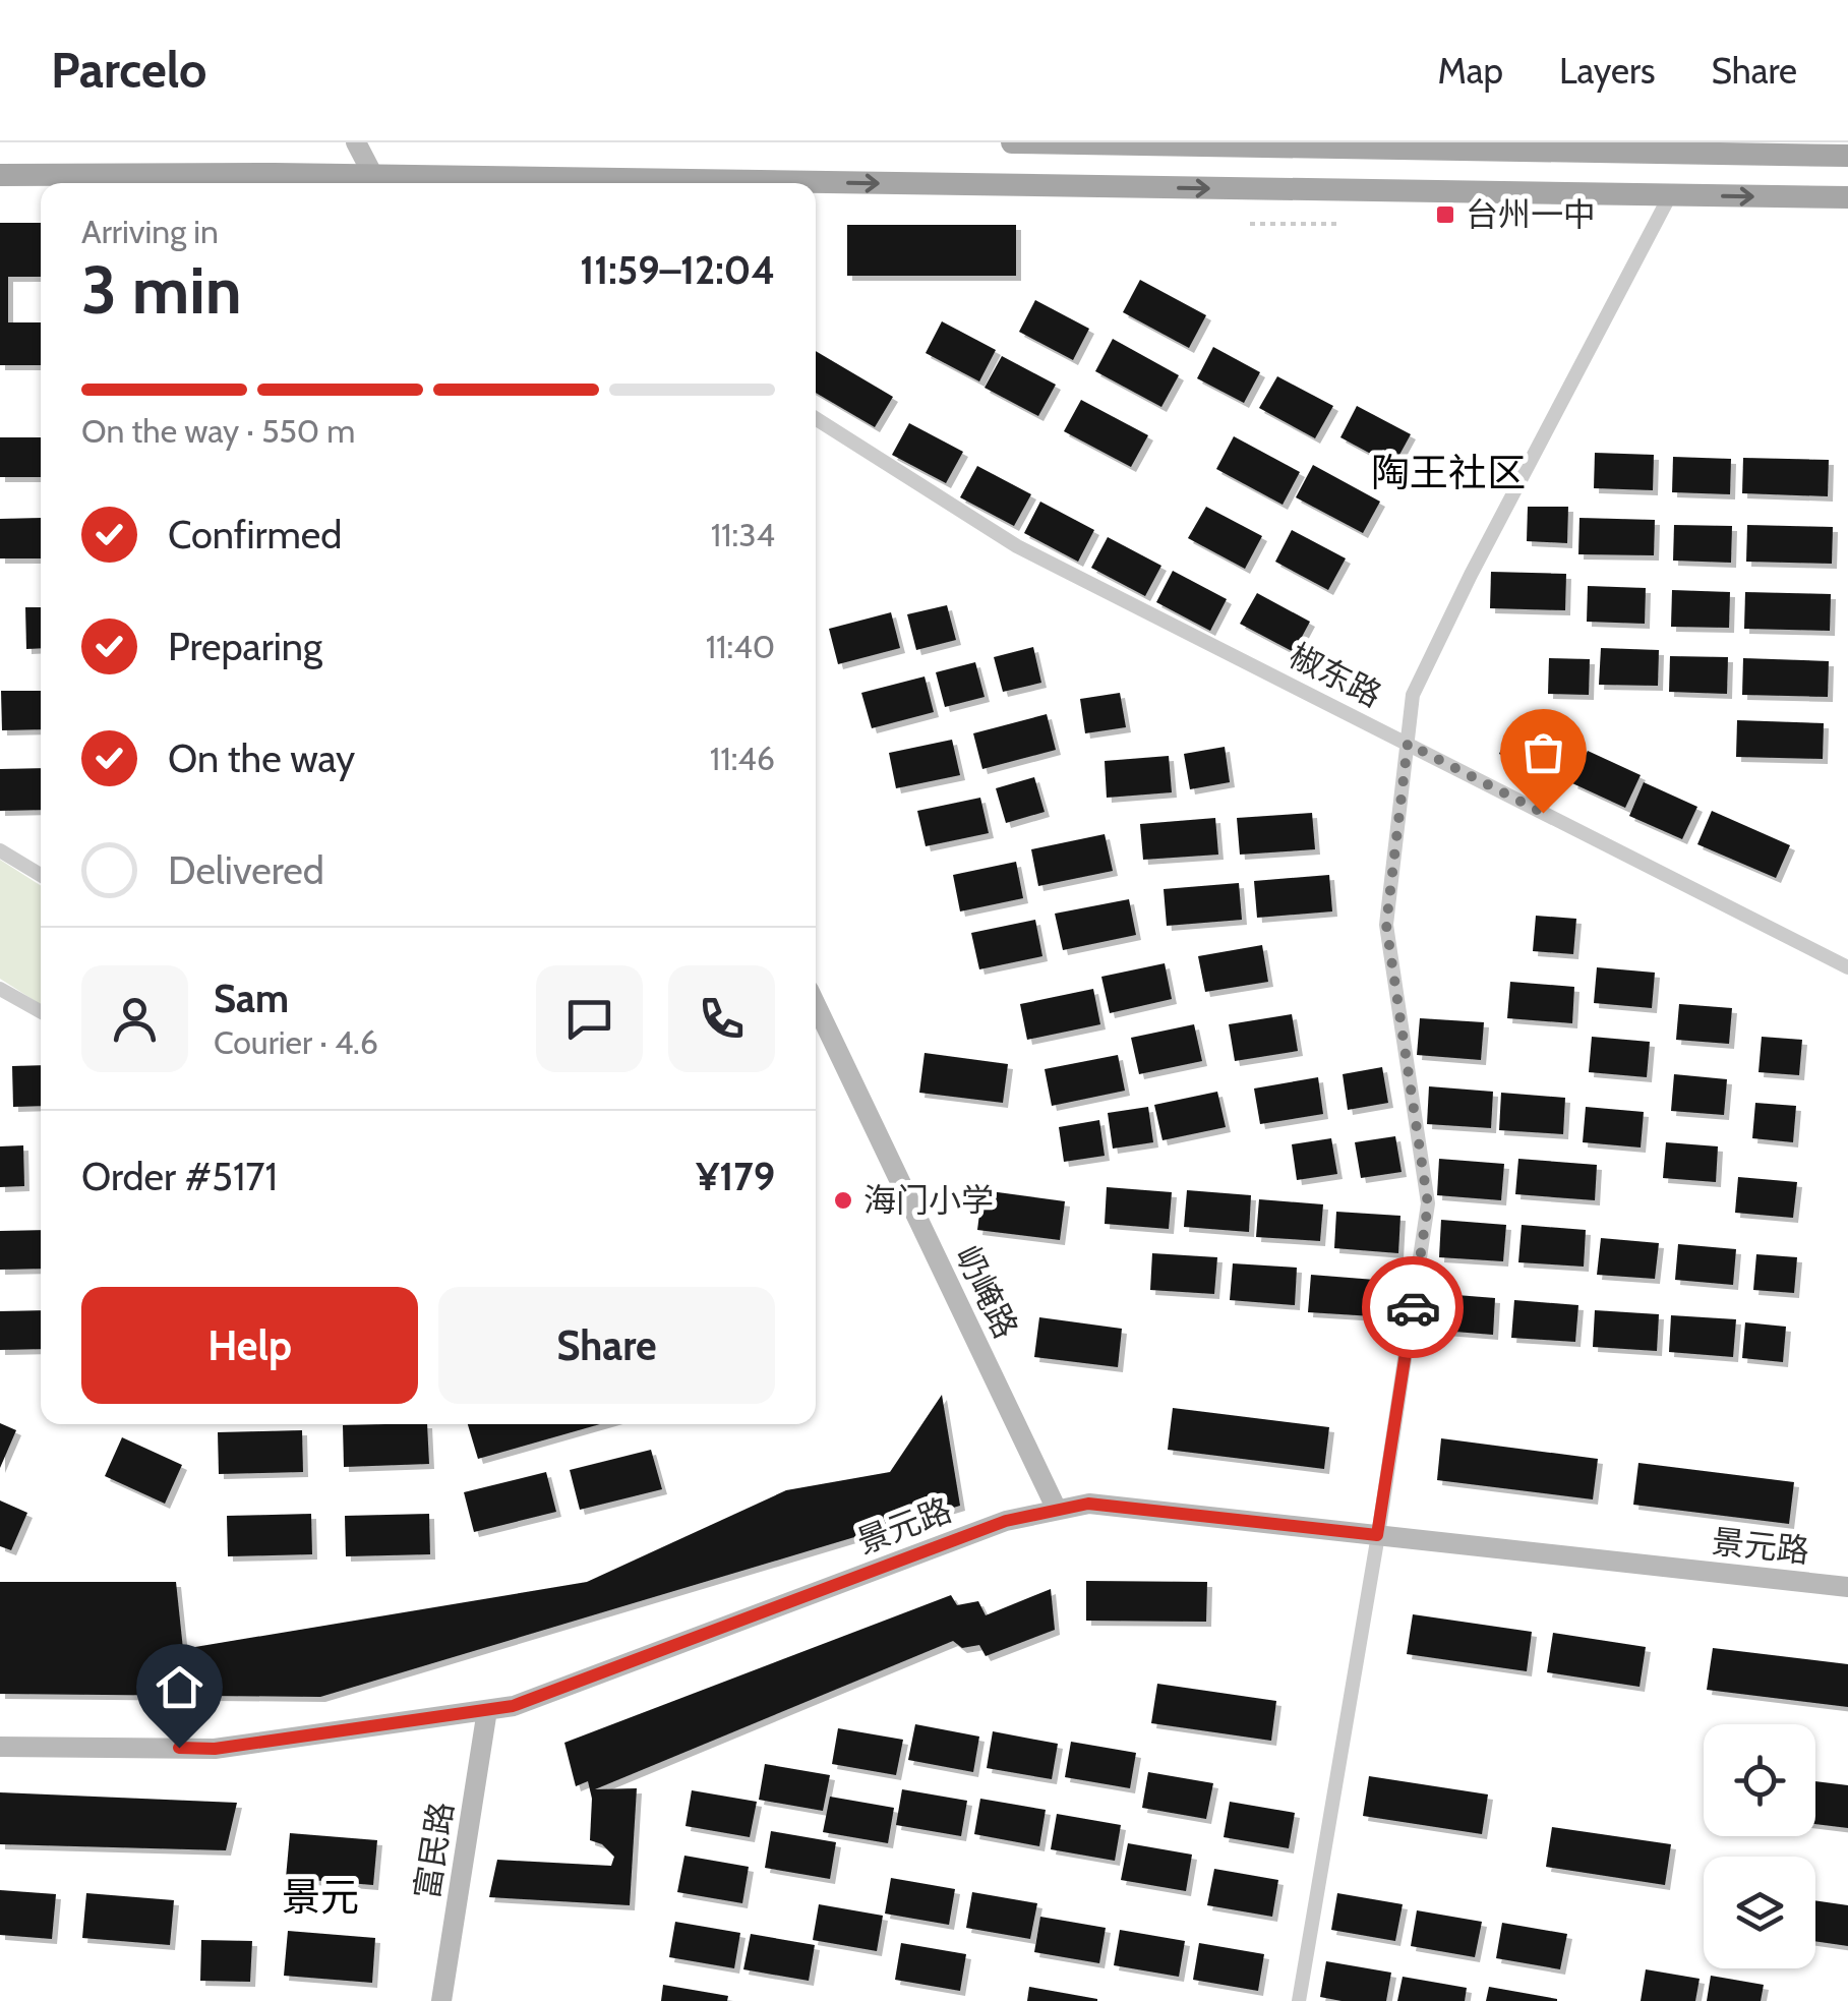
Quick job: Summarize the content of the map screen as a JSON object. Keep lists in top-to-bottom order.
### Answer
{
  "streets": {
    "main road": ["屷崦路", "景元路", "富民路"],
    "street": ["椒东路"]
  },
  "crossings": [
    ["屷崦路", "景元路"],
    ["景元路", "富民路"]
  ],
  "districts": ["陶王社区", "景元"],
  "places": {
    "transit": ["台州一中"],
    "other": ["海门小学"]
  },
  "page": {
    "header": "Parcelo",
    "nav": ["Map", "Layers", "Share"],
    "heading": ["3 min", "Arriving in", "11:59–12:04"],
    "panel": [
      "Sam",
      "Courier · 4.6",
      "Order #5171",
      "¥179"
    ],
    "bar": "On the way · 550 m",
    "list": [
      ["Confirmed", "11:34"],
      ["Preparing", "11:40"],
      ["On the way", "11:46"],
      "Delivered"
    ],
    "buttons": ["Help", "Share"]
  }
}
